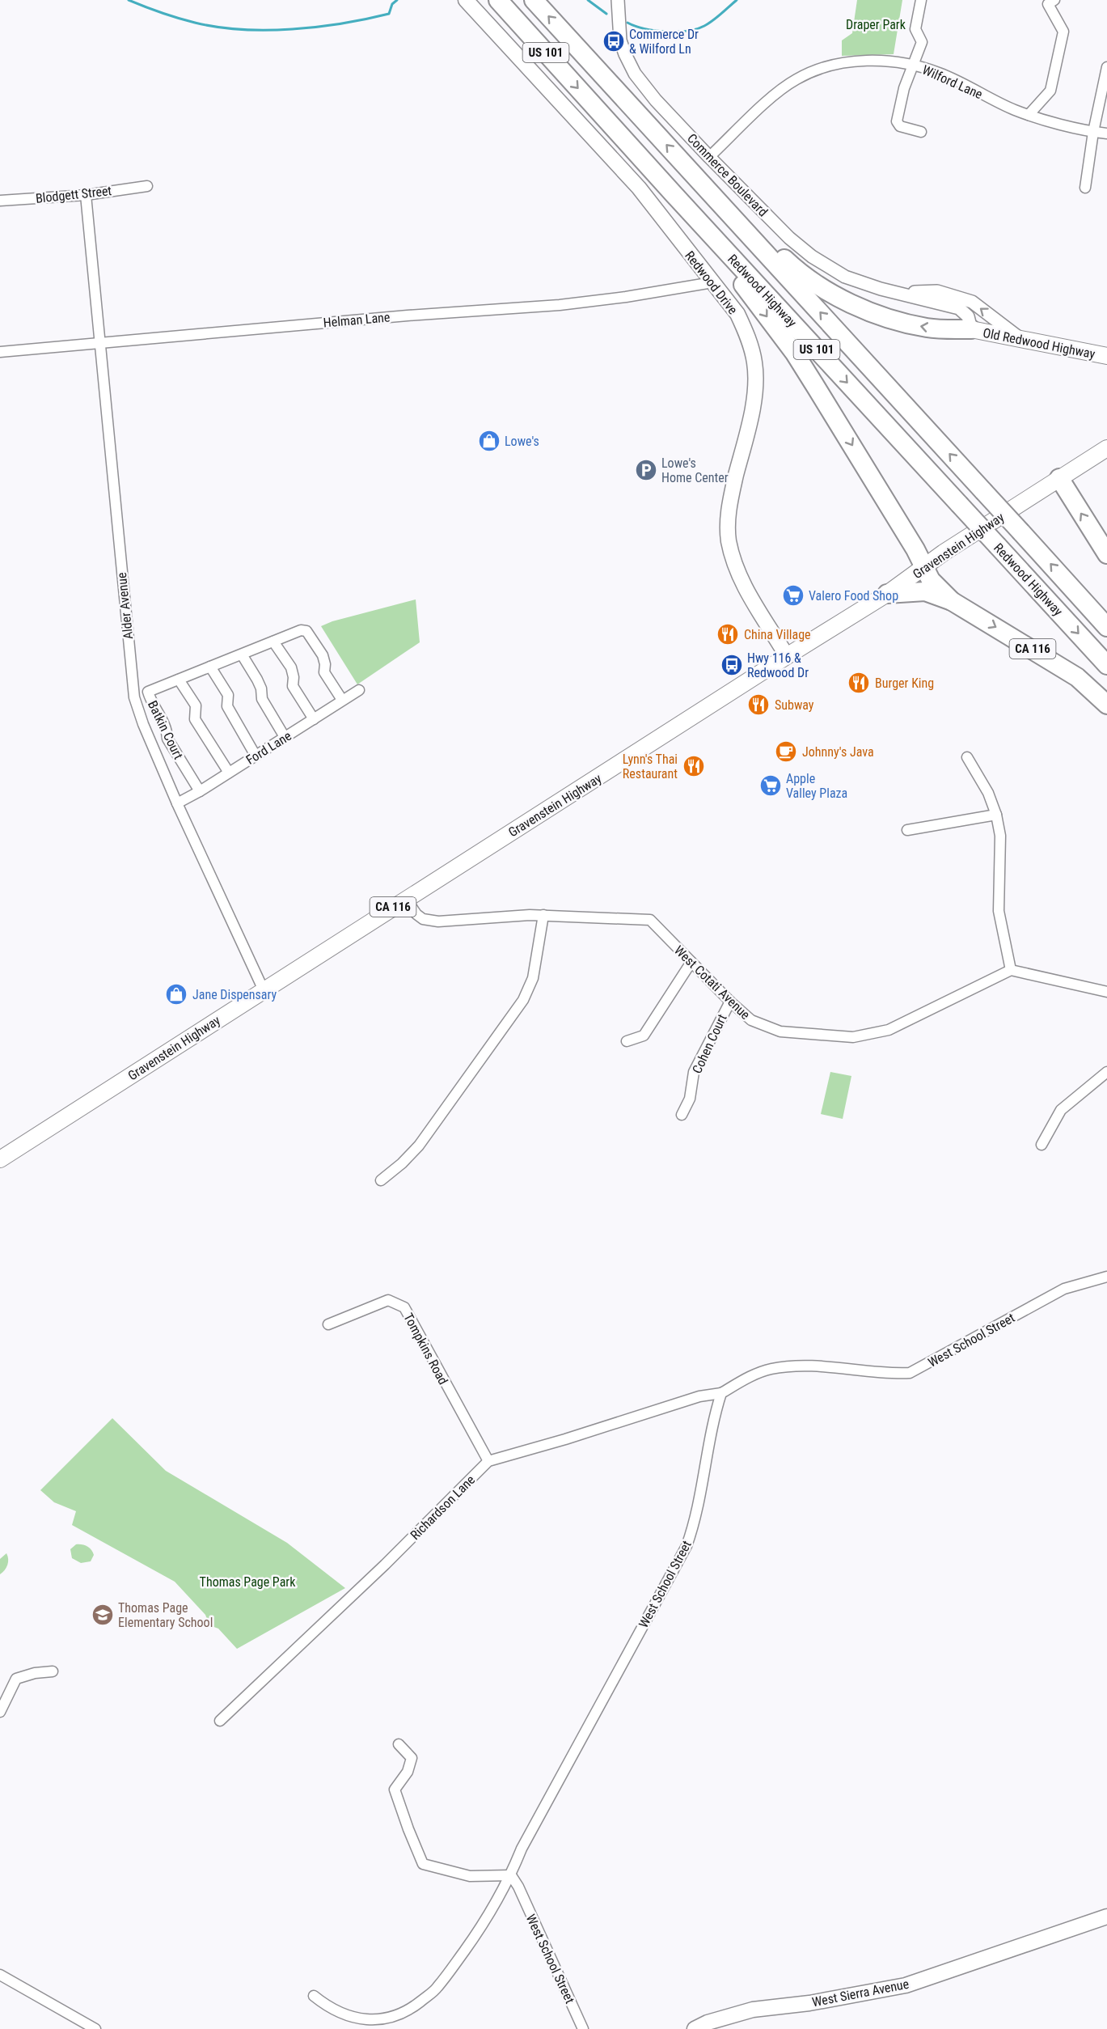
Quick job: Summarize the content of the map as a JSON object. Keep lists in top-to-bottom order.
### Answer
{
  "streets": {
    "highway": ["US 101", "Redwood Highway", "CA 116"],
    "main road": [
      "Redwood Drive",
      "Old Redwood Highway",
      "Gravenstein Highway",
      "West Sierra Avenue"
    ],
    "street": [
      "Wilford Lane",
      "Commerce Boulevard",
      "Blodgett Street",
      "Helman Lane",
      "Alder Avenue",
      "Batkin Court",
      "Ford Lane",
      "West Cotati Avenue",
      "Cohen Court",
      "West School Street",
      "Tompkins Road",
      "Richardson Lane"
    ]
  },
  "crossings": [
    ["Wilford Lane", "Commerce Boulevard"],
    ["Commerce Boulevard", "Old Redwood Highway"],
    ["Blodgett Street", "Alder Avenue"],
    ["Redwood Drive", "Helman Lane"],
    ["Redwood Drive", "Gravenstein Highway"],
    ["Helman Lane", "Alder Avenue"],
    ["Gravenstein Highway", "Alder Avenue"],
    ["Gravenstein Highway", "CA 116"],
    ["Gravenstein Highway", "West Cotati Avenue"],
    ["Alder Avenue", "Ford Lane"],
    ["Batkin Court", "Ford Lane"],
    ["West Cotati Avenue", "Cohen Court"],
    ["West School Street", "Richardson Lane"],
    ["Tompkins Road", "Richardson Lane"]
  ],
  "parks": ["Draper Park", "Thomas Page Park"],
  "places": {
    "bus stop": ["Commerce Dr & Wilford Ln", "Hwy 116 & Redwood Dr"],
    "shop": ["Lowe's", "Jane Dispensary"],
    "parking": ["Lowe's Home Center"],
    "supermarket": ["Valero Food Shop", "Apple Valley Plaza"],
    "restaurant": [
      "China Village",
      "Burger King",
      "Subway",
      "Lynn's Thai Restaurant"
    ],
    "cafe": ["Johnny's Java"],
    "school or university": ["Thomas Page Elementary School"]
  }
}
